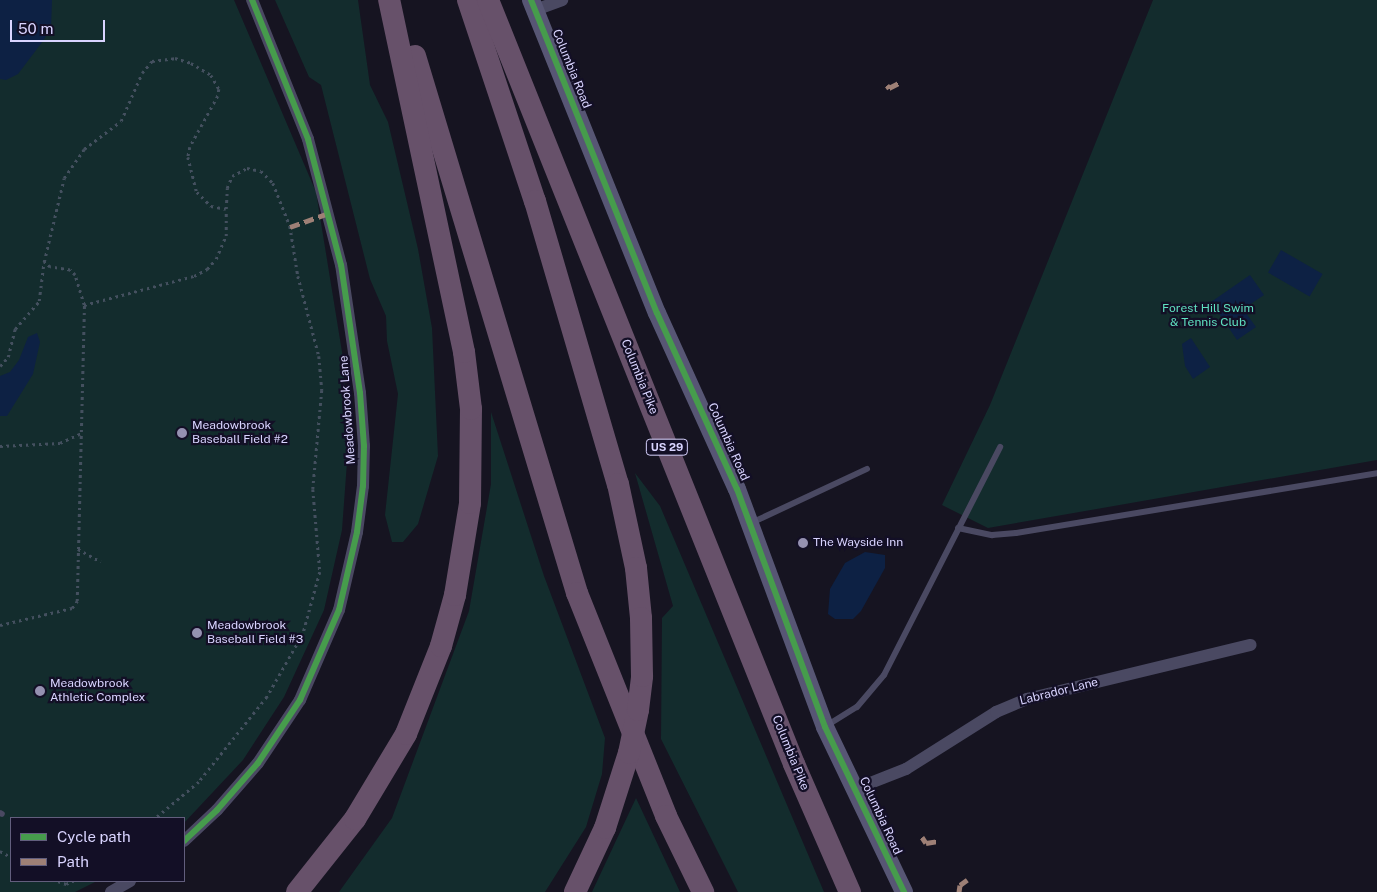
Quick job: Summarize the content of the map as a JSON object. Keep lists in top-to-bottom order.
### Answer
{
  "streets": {
    "highway": ["Columbia Pike", "US 29"],
    "street": ["Columbia Road", "Meadowbrook Lane", "Labrador Lane"]
  },
  "crossings": [
    ["Columbia Road", "Labrador Lane"]
  ],
  "parks": ["Forest Hill Swim & Tennis Club"],
  "places": [
    "Meadowbrook Baseball Field #2",
    "The Wayside Inn",
    "Meadowbrook Baseball Field #3",
    "Meadowbrook Athletic Complex"
  ],
  "legend": ["Cycle path", "Path"],
  "scale_bar": "50 m"
}
